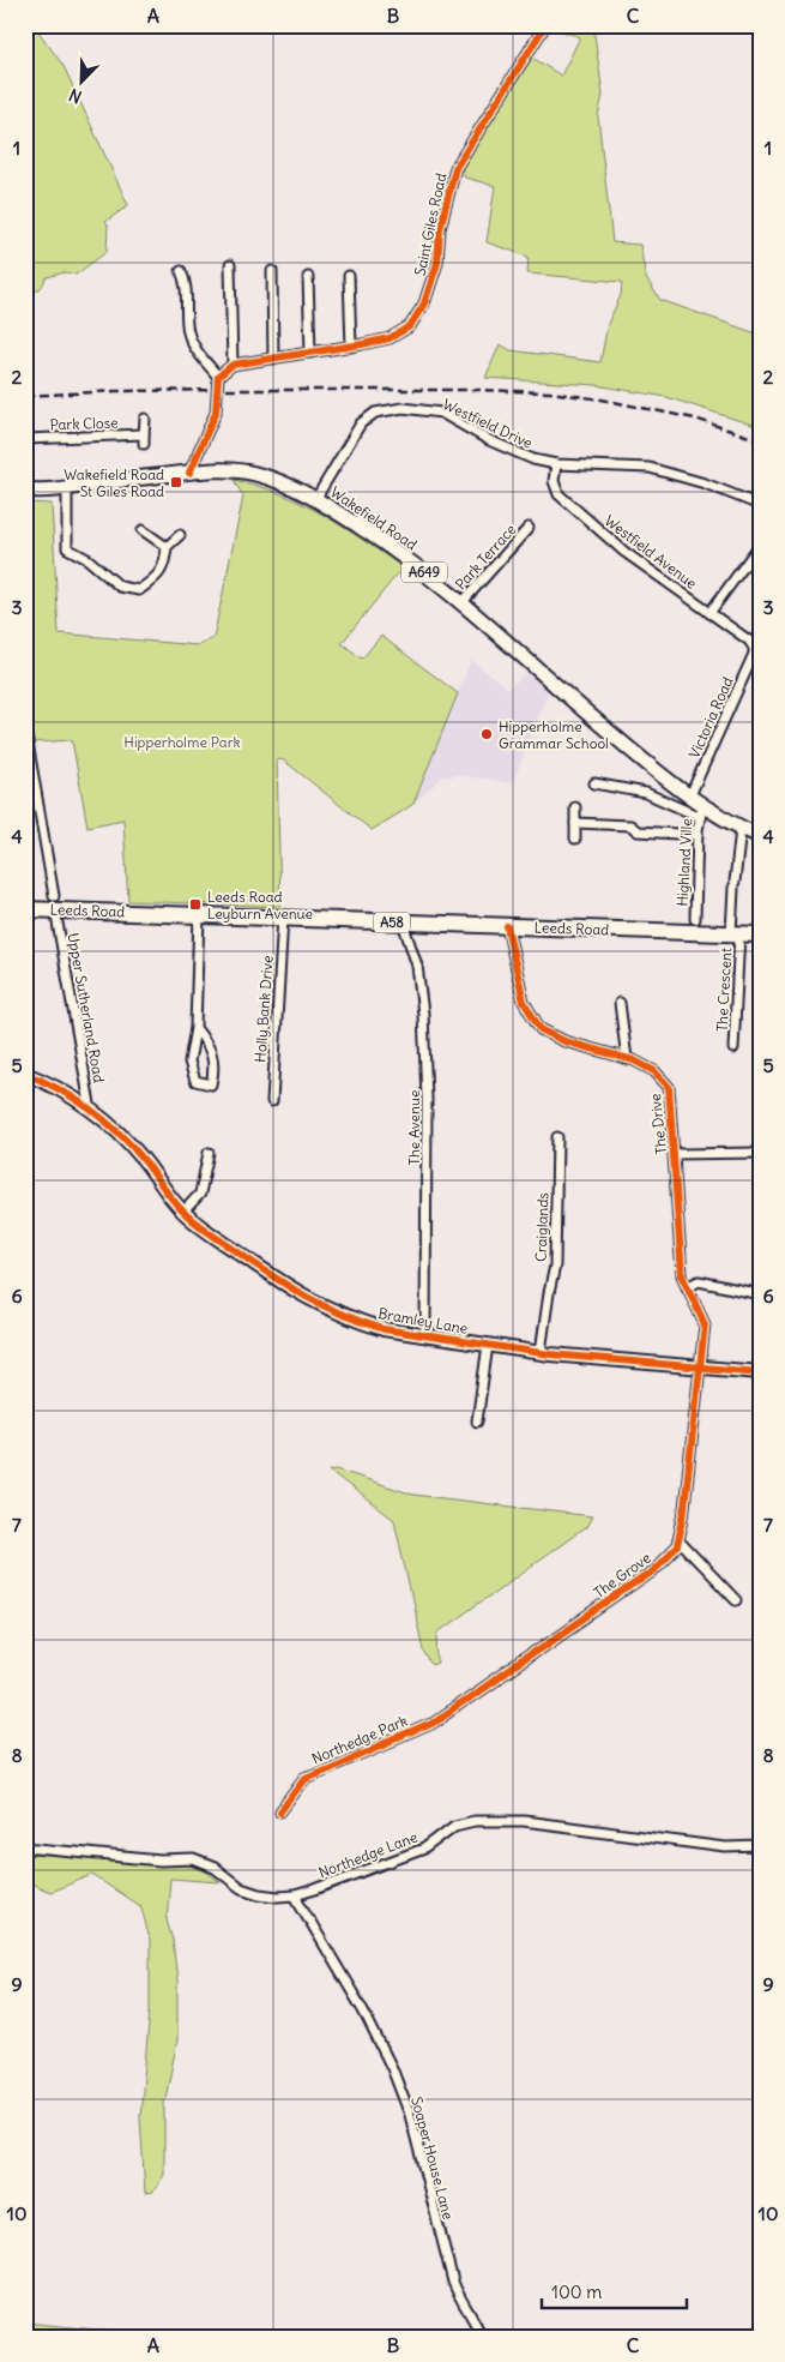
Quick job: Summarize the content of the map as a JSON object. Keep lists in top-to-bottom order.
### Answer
{
  "streets": {
    "highway": ["Leeds Road", "A58"],
    "main road": ["Wakefield Road", "A649"],
    "street": [
      "Saint Giles Road",
      "Park Close",
      "Westfield Drive",
      "Westfield Avenue",
      "Park Terrace",
      "Victoria Road",
      "Highland Ville",
      "The Crescent",
      "Upper Sutherland Road",
      "Holly Bank Drive",
      "The Drive",
      "The Avenue",
      "Craiglands",
      "Bramley Lane",
      "The Grove",
      "Northedge Park",
      "Northedge Lane",
      "Soaper House Lane"
    ]
  },
  "crossings": [
    ["Westfield Drive", "Wakefield Road"],
    ["Westfield Drive", "Westfield Avenue"],
    ["Wakefield Road", "Park Terrace"],
    ["Wakefield Road", "Victoria Road"],
    ["Wakefield Road", "Highland Ville"],
    ["Wakefield Road", "The Crescent"],
    ["Westfield Avenue", "Victoria Road"],
    ["Leeds Road", "The Crescent"],
    ["Leeds Road", "Upper Sutherland Road"],
    ["Leeds Road", "Holly Bank Drive"],
    ["Leeds Road", "The Drive"],
    ["Leeds Road", "The Avenue"],
    ["Upper Sutherland Road", "Bramley Lane"],
    ["The Drive", "Bramley Lane"],
    ["The Drive", "The Grove"],
    ["The Avenue", "Bramley Lane"],
    ["Craiglands", "Bramley Lane"],
    ["Bramley Lane", "The Grove"],
    ["The Grove", "Northedge Park"],
    ["Northedge Lane", "Soaper House Lane"]
  ],
  "parks": ["Hipperholme Park"],
  "places": {
    "transit": ["Wakefield Road St Giles Road", "Leeds Road Leyburn Avenue"],
    "other": ["Hipperholme Grammar School"]
  },
  "scale_bar": "100 m",
  "north": "bottom left",
  "grid": {
    "columns": ["A", "B", "C"],
    "rows": [
      "1",
      "2",
      "3",
      "4",
      "5",
      "6",
      "7",
      "8",
      "9",
      "10"
    ]
  }
}
